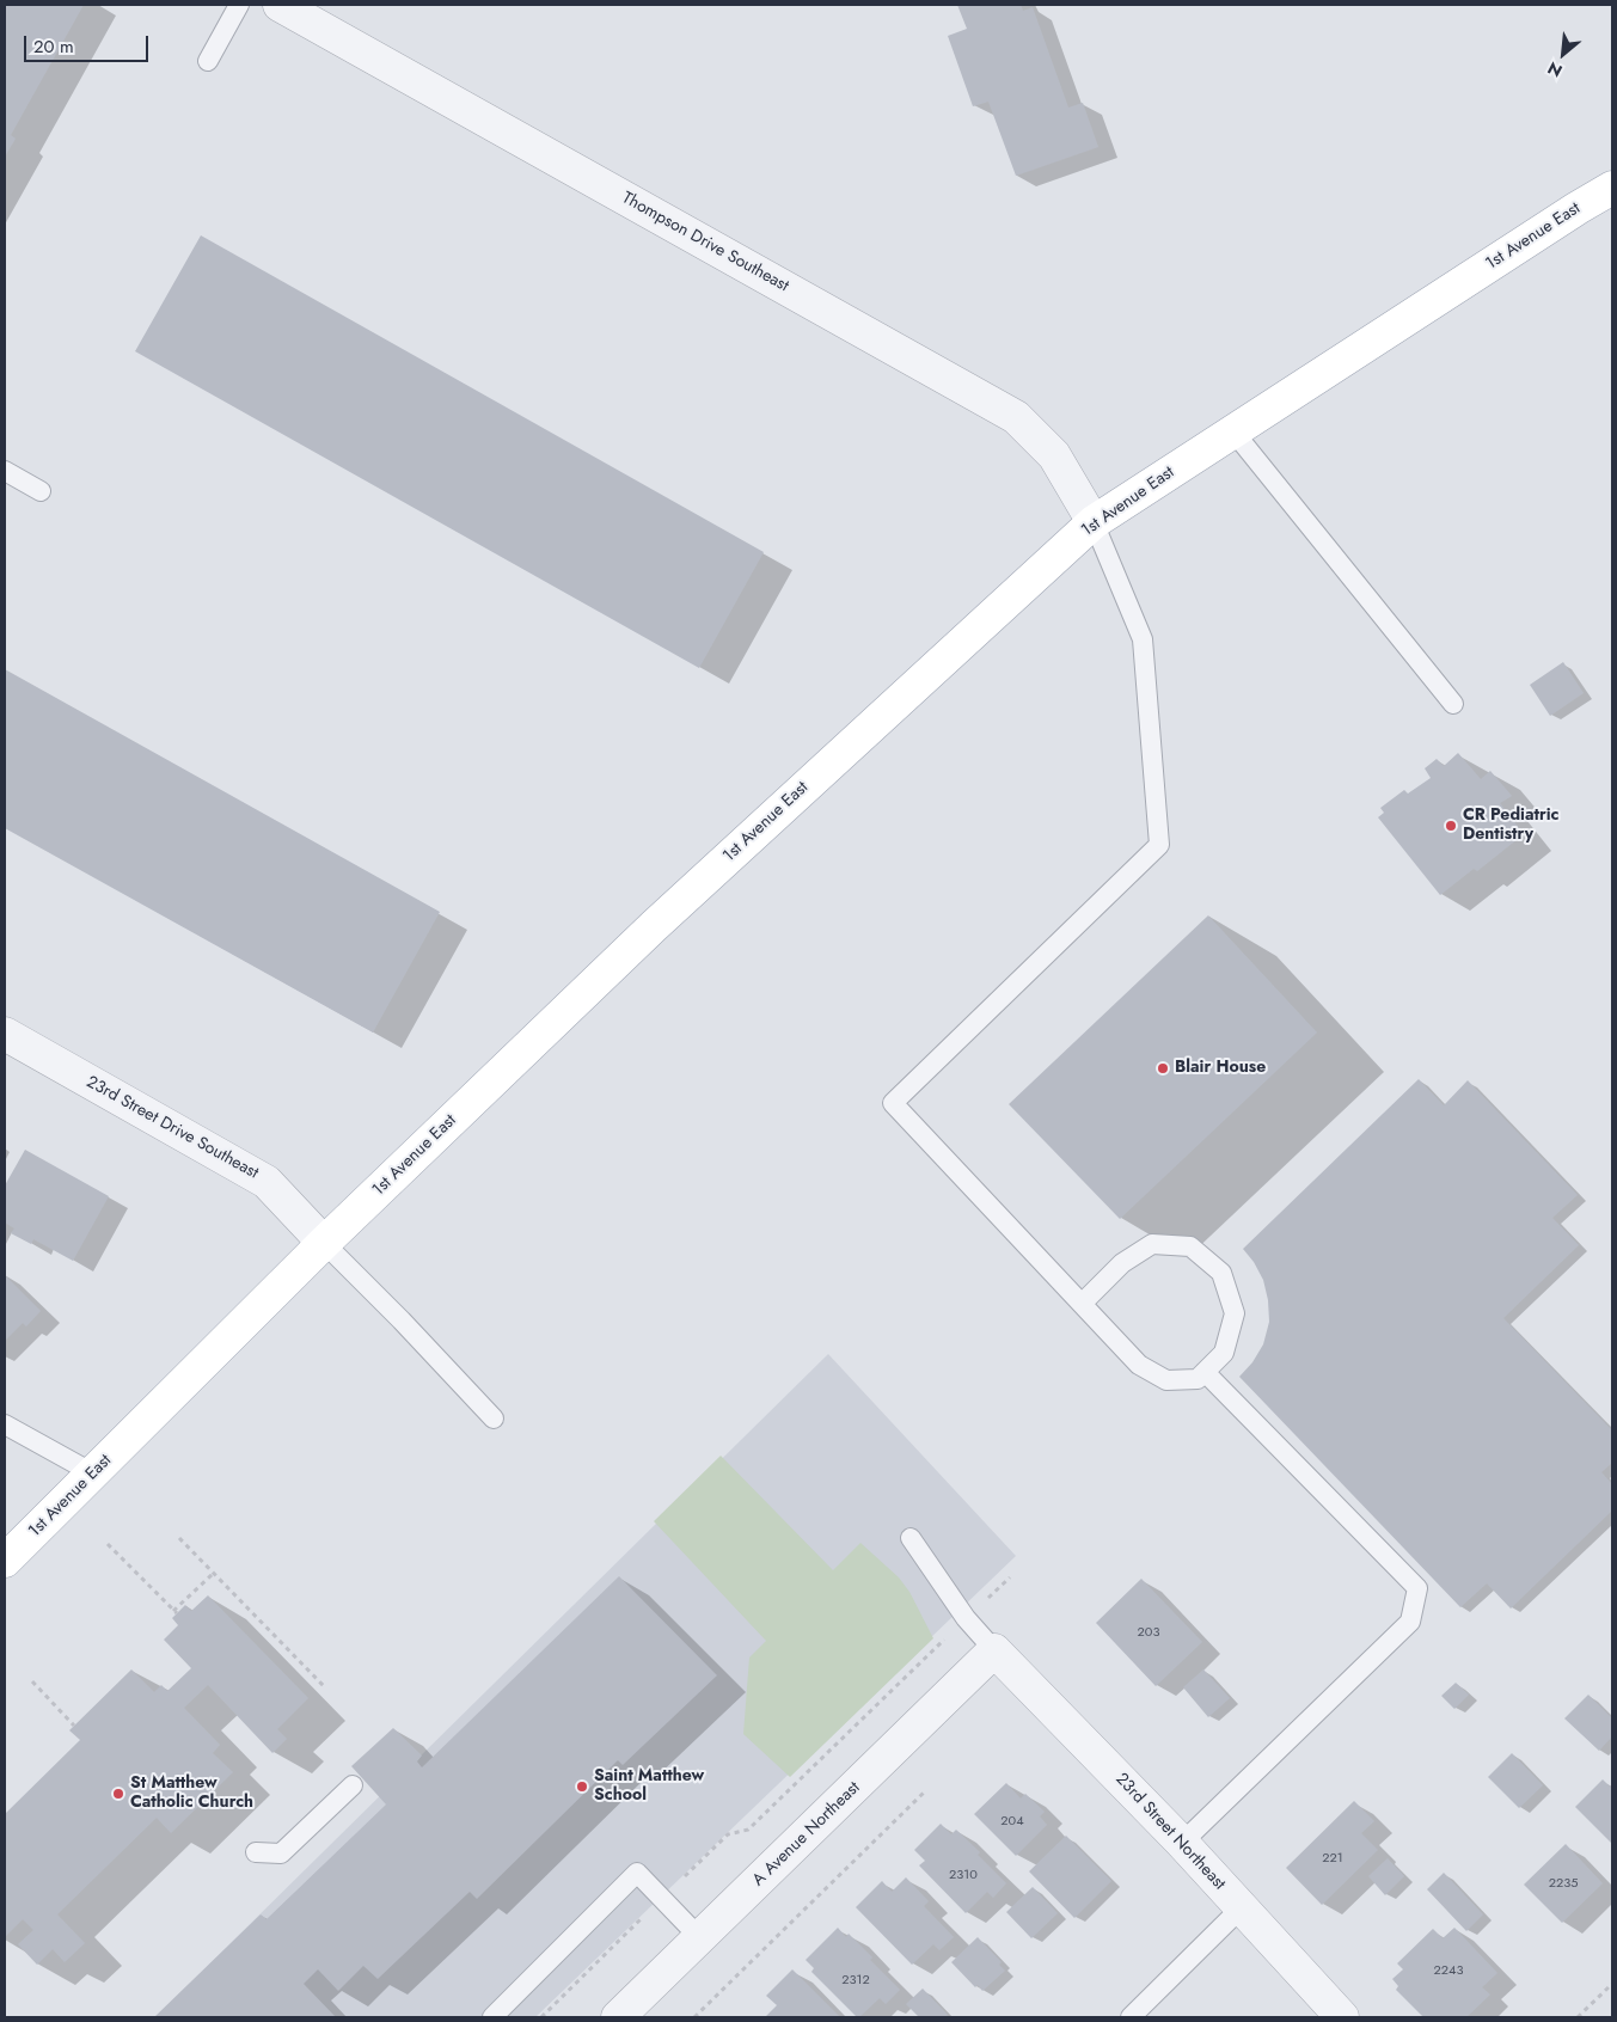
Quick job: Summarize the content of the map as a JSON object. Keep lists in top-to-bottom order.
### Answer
{
  "streets": {
    "main road": ["1st Avenue East"],
    "street": [
      "Thompson Drive Southeast",
      "23rd Street Drive Southeast",
      "23rd Street Northeast",
      "A Avenue Northeast"
    ]
  },
  "crossings": [
    ["1st Avenue East", "Thompson Drive Southeast"],
    ["1st Avenue East", "23rd Street Drive Southeast"],
    ["23rd Street Northeast", "A Avenue Northeast"]
  ],
  "places": [
    "CR Pediatric Dentistry",
    "Blair House",
    "Saint Matthew School",
    "St Matthew Catholic Church"
  ],
  "house_numbers": [
    "203",
    "204",
    "221",
    "2310",
    "2235",
    "2243",
    "2312"
  ],
  "scale_bar": "20 m",
  "north": "bottom left"
}
